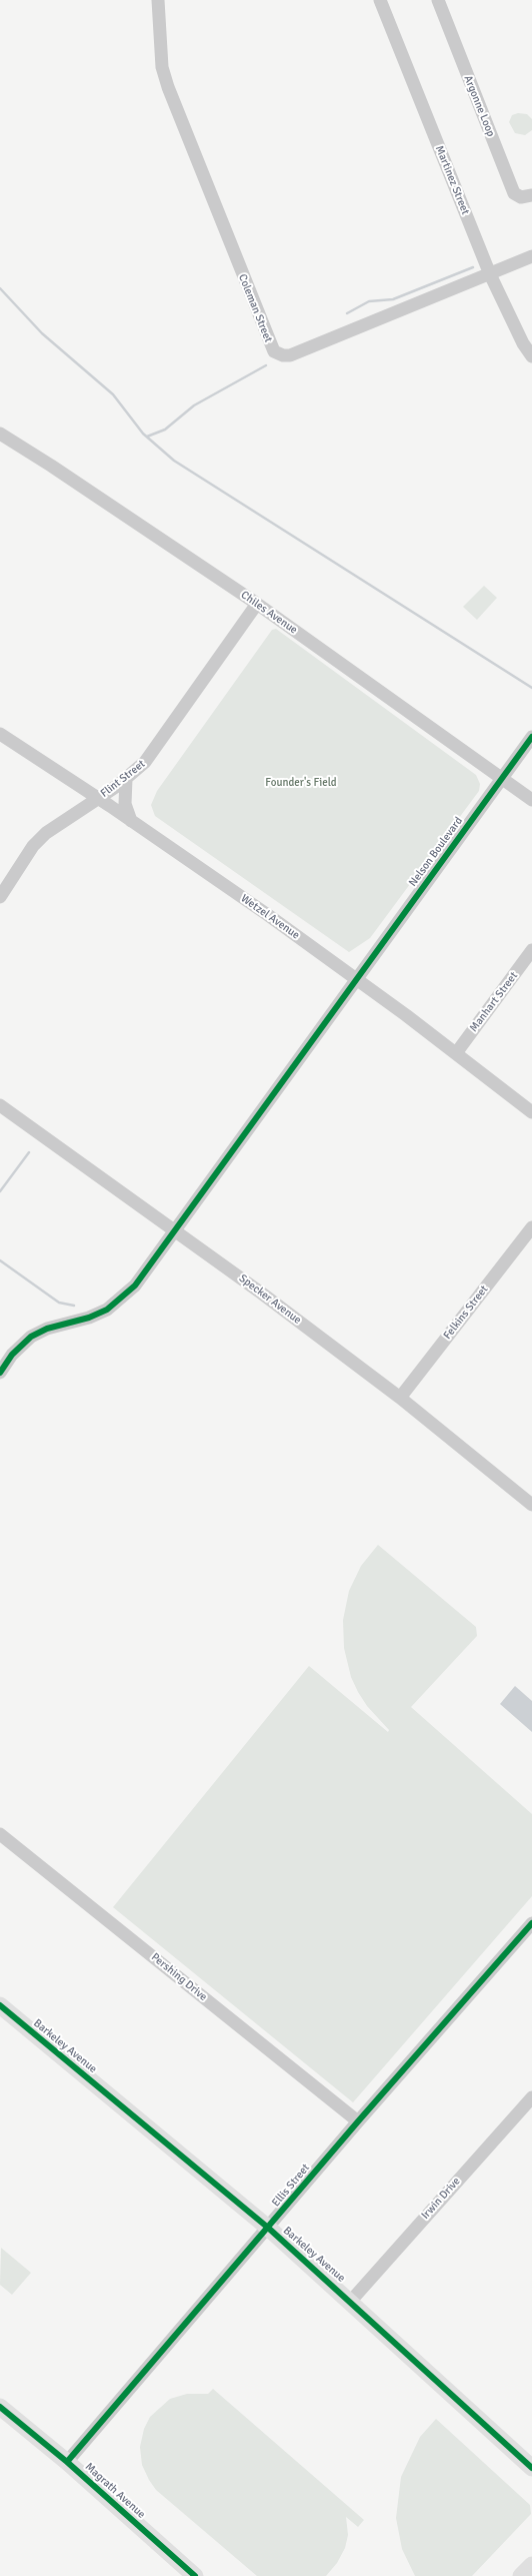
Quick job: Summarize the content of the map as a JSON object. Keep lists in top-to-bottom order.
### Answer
{
  "streets": {
    "main road": ["Barkeley Avenue", "Magrath Avenue"],
    "street": [
      "Argonne Loop",
      "Martinez Street",
      "Coleman Street",
      "Chiles Avenue",
      "Flint Street",
      "Nelson Boulevard",
      "Wetzel Avenue",
      "Manhart Street",
      "Specker Avenue",
      "Felkins Street",
      "Pershing Drive",
      "Ellis Street",
      "Irwin Drive"
    ]
  },
  "crossings": [
    ["Martinez Street", "Coleman Street"],
    ["Chiles Avenue", "Flint Street"],
    ["Chiles Avenue", "Nelson Boulevard"],
    ["Flint Street", "Wetzel Avenue"],
    ["Nelson Boulevard", "Wetzel Avenue"],
    ["Nelson Boulevard", "Specker Avenue"],
    ["Wetzel Avenue", "Manhart Street"],
    ["Specker Avenue", "Felkins Street"],
    ["Pershing Drive", "Ellis Street"],
    ["Barkeley Avenue", "Ellis Street"],
    ["Barkeley Avenue", "Irwin Drive"],
    ["Ellis Street", "Magrath Avenue"]
  ],
  "parks": ["Founder's Field"]
}
